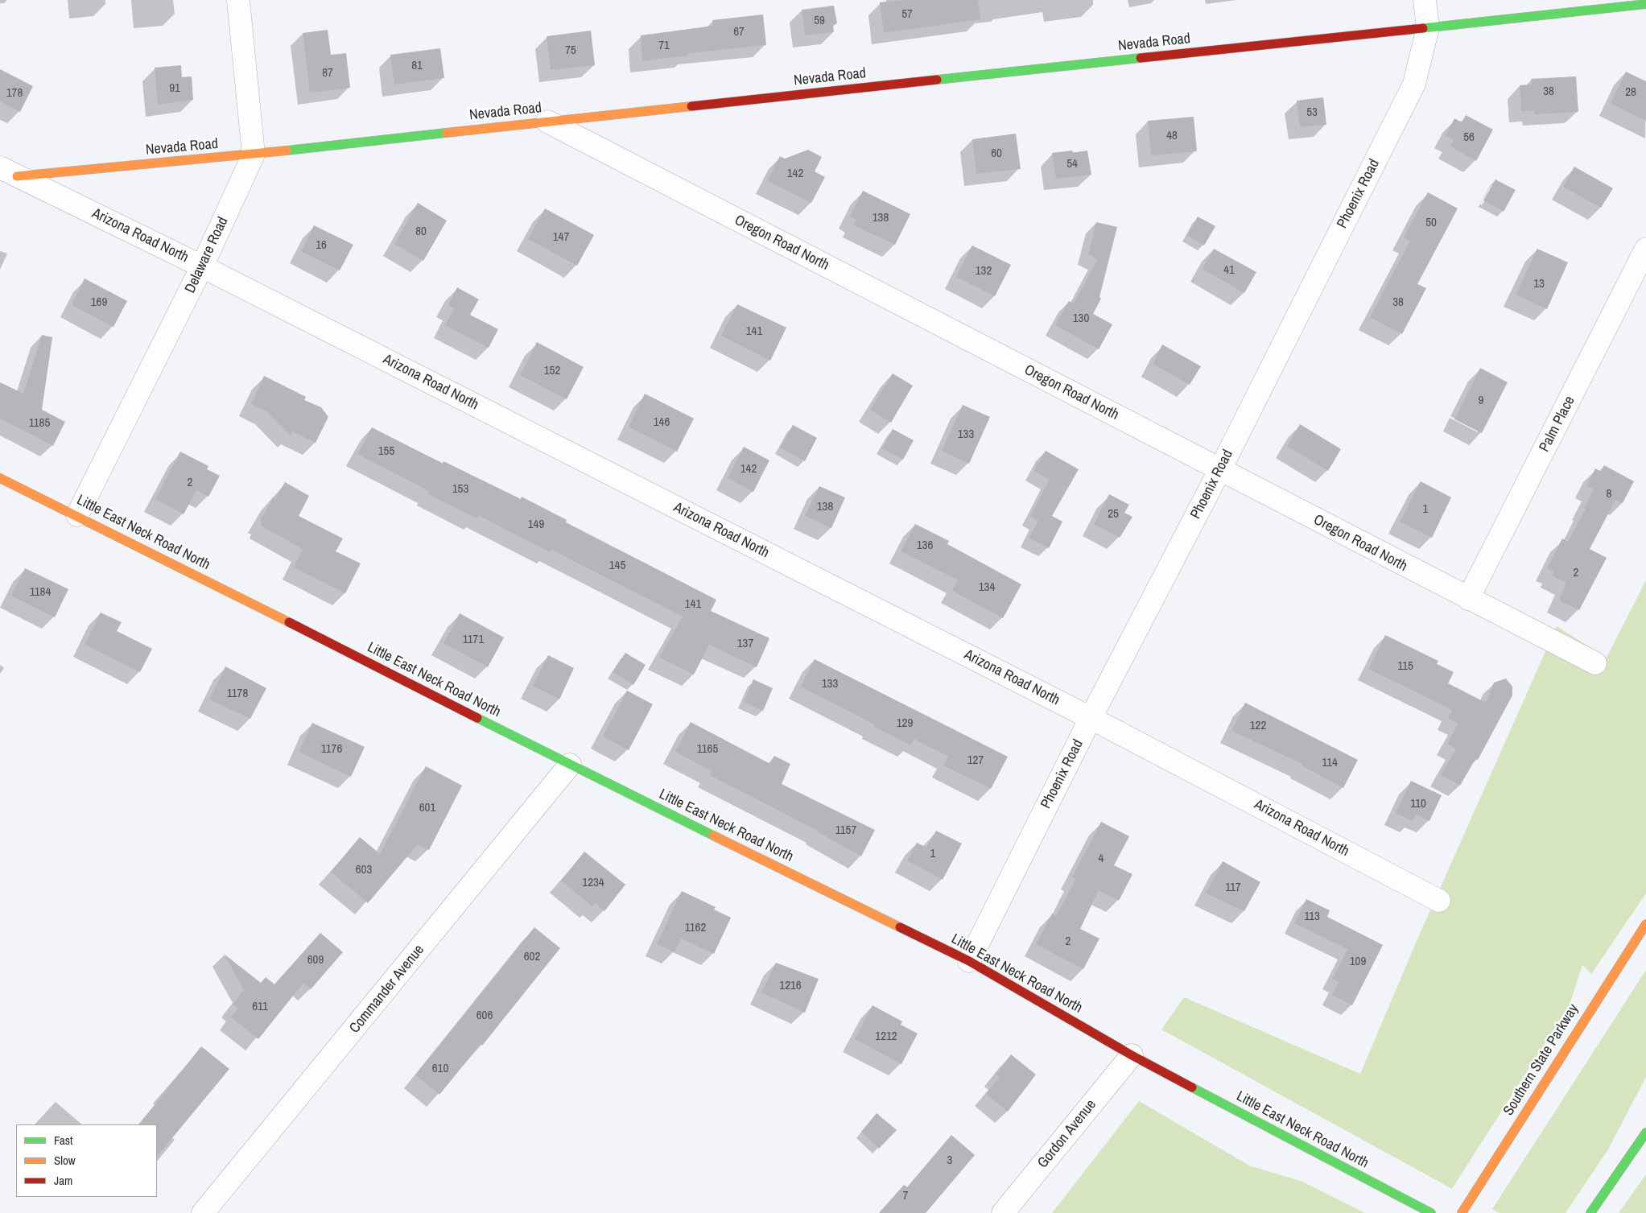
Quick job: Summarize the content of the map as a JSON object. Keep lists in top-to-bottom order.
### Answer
{
  "streets": {
    "main road": ["Nevada Road", "Little East Neck Road North", "Southern State Parkway"],
    "street": [
      "Phoenix Road",
      "Arizona Road North",
      "Oregon Road North",
      "Delaware Road",
      "Palm Place",
      "Commander Avenue",
      "Gordon Avenue"
    ]
  },
  "crossings": [
    ["Nevada Road", "Phoenix Road"],
    ["Nevada Road", "Arizona Road North"],
    ["Nevada Road", "Oregon Road North"],
    ["Nevada Road", "Delaware Road"],
    ["Phoenix Road", "Arizona Road North"],
    ["Phoenix Road", "Oregon Road North"],
    ["Phoenix Road", "Little East Neck Road North"],
    ["Arizona Road North", "Delaware Road"],
    ["Oregon Road North", "Palm Place"],
    ["Delaware Road", "Little East Neck Road North"],
    ["Little East Neck Road North", "Commander Avenue"],
    ["Little East Neck Road North", "Gordon Avenue"]
  ],
  "house_numbers": [
    "57",
    "59",
    "67",
    "71",
    "75",
    "81",
    "87",
    "91",
    "38",
    "28",
    "178",
    "53",
    "48",
    "56",
    "60",
    "54",
    "142",
    "138",
    "50",
    "80",
    "147",
    "16",
    "41",
    "132",
    "13",
    "169",
    "38",
    "130",
    "141",
    "152",
    "9",
    "146",
    "1185",
    "133",
    "155",
    "142",
    "2",
    "153",
    "8",
    "138",
    "1",
    "25",
    "149",
    "136",
    "145",
    "2",
    "134",
    "1184",
    "141",
    "1171",
    "137",
    "115",
    "133",
    "1178",
    "129",
    "122",
    "1176",
    "1165",
    "127",
    "114",
    "110",
    "601",
    "1157",
    "1",
    "4",
    "603",
    "1234",
    "117",
    "113",
    "1162",
    "2",
    "602",
    "609",
    "109",
    "1216",
    "611",
    "606",
    "1212",
    "610",
    "3",
    "7"
  ],
  "legend": ["Fast", "Slow", "Jam"]
}
